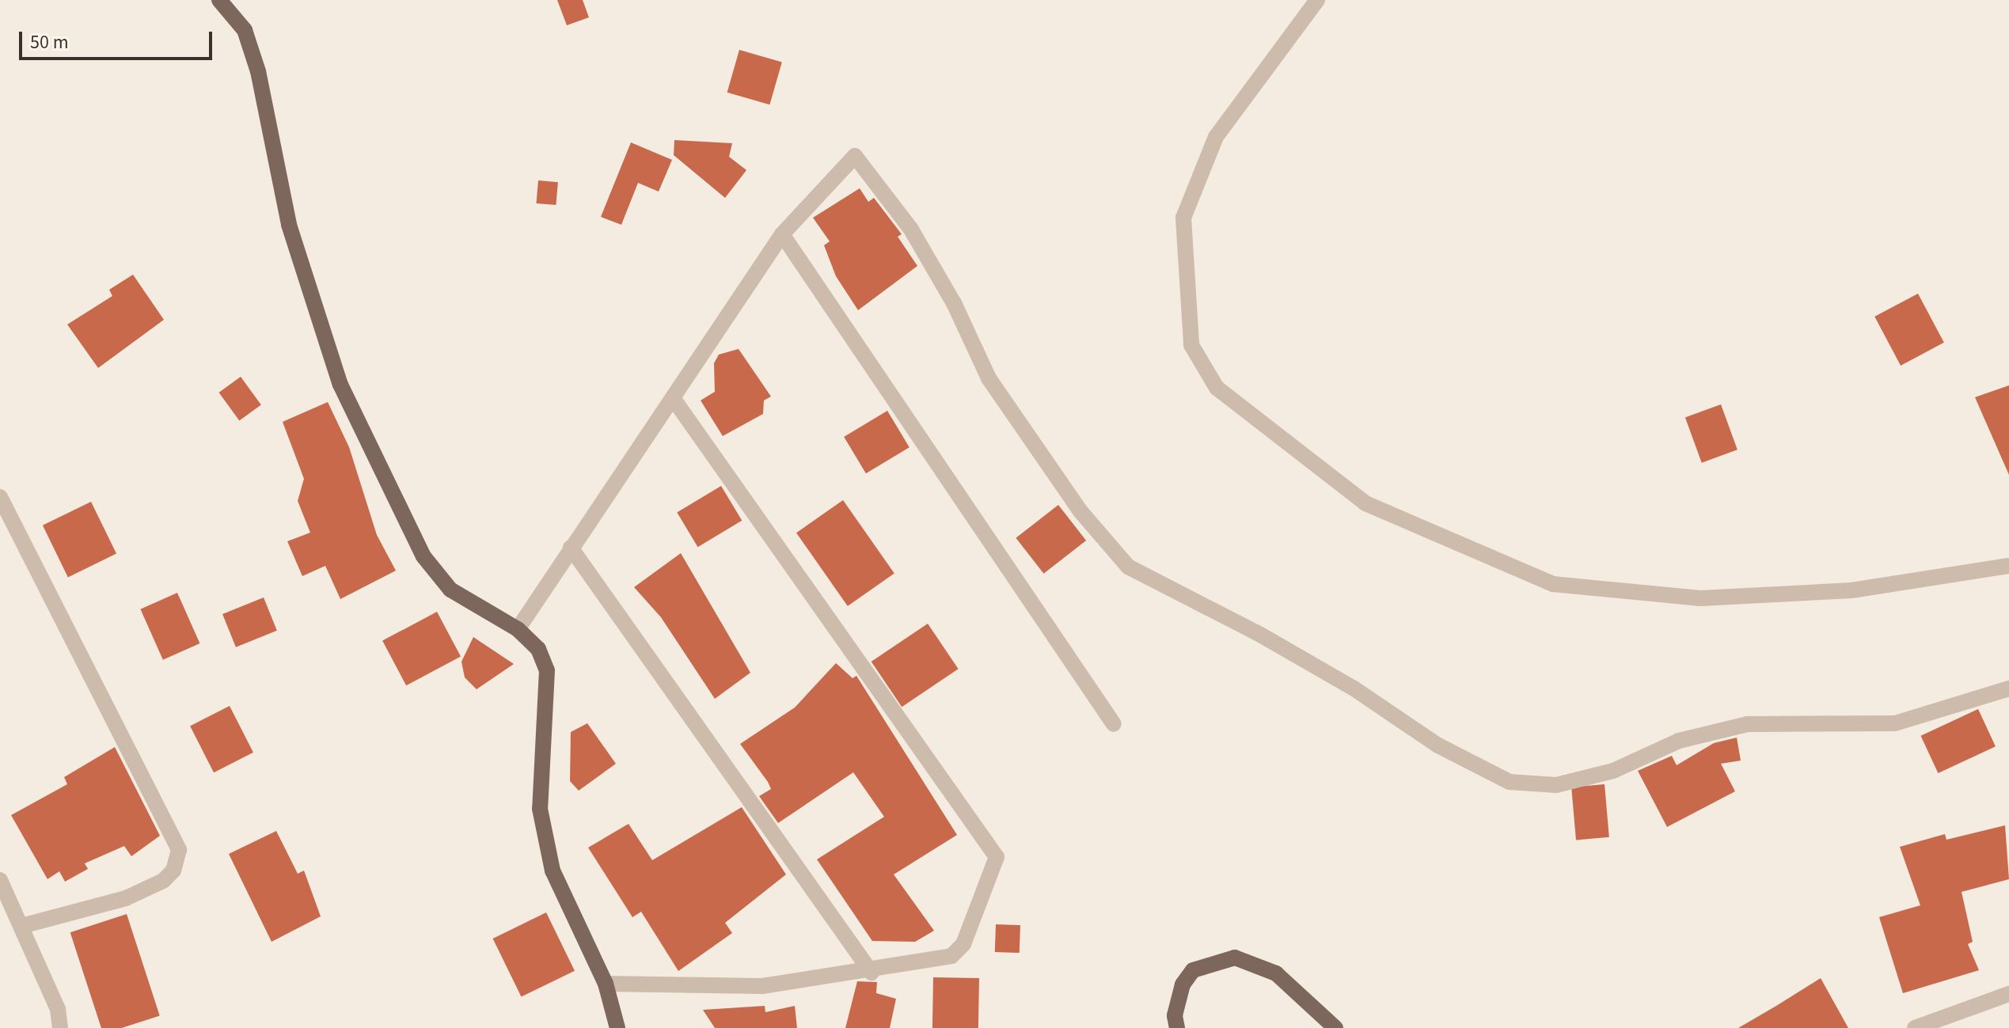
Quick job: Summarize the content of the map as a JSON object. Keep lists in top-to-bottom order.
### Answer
{
  "scale_bar": "50 m"
}
